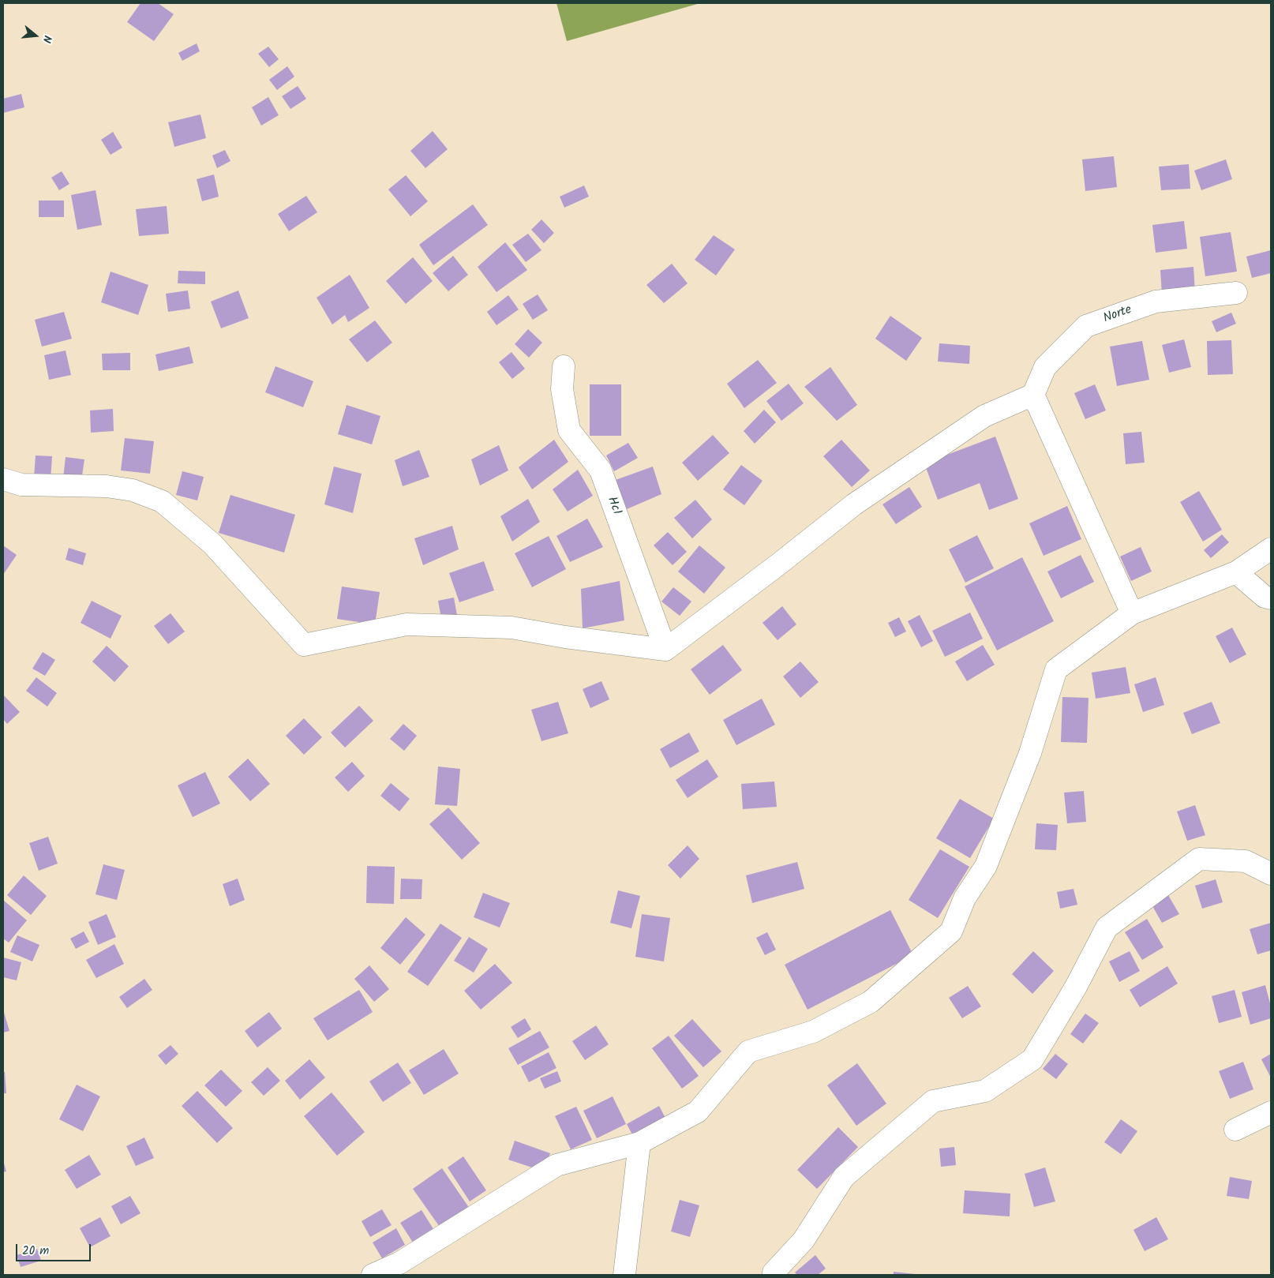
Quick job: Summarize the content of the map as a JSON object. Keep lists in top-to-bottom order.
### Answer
{
  "streets": {
    "street": ["Norte", "Hc1"]
  },
  "scale_bar": "20 m",
  "north": "right"
}
